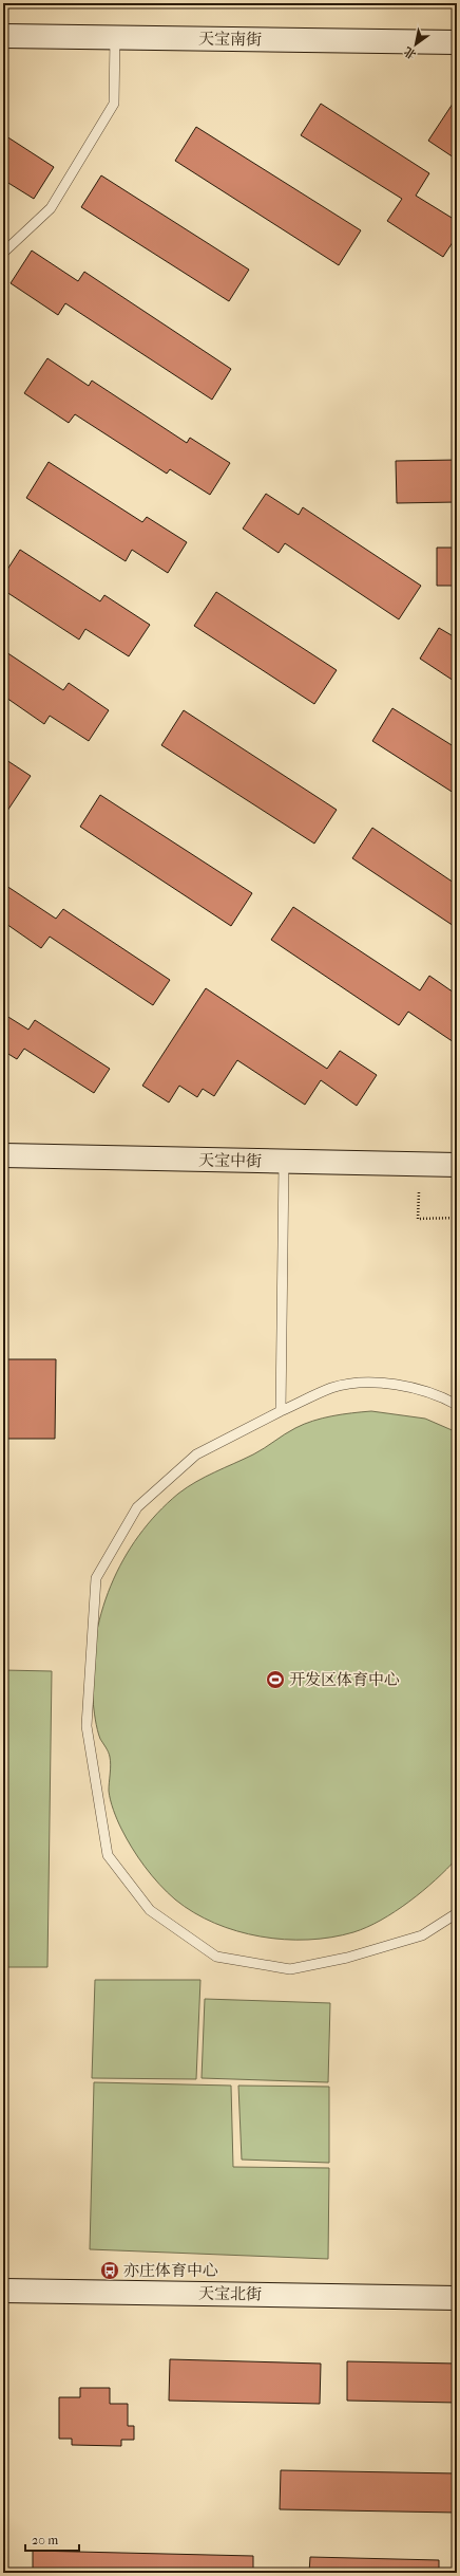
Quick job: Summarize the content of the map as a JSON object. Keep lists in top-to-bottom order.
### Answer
{
  "streets": {
    "street": ["天宝南街", "天宝中街", "天宝北街"]
  },
  "places": {
    "sports": ["开发区体育中心"],
    "bus stop": ["亦庄体育中心"]
  },
  "scale_bar": "20 m",
  "north": "bottom left"
}
